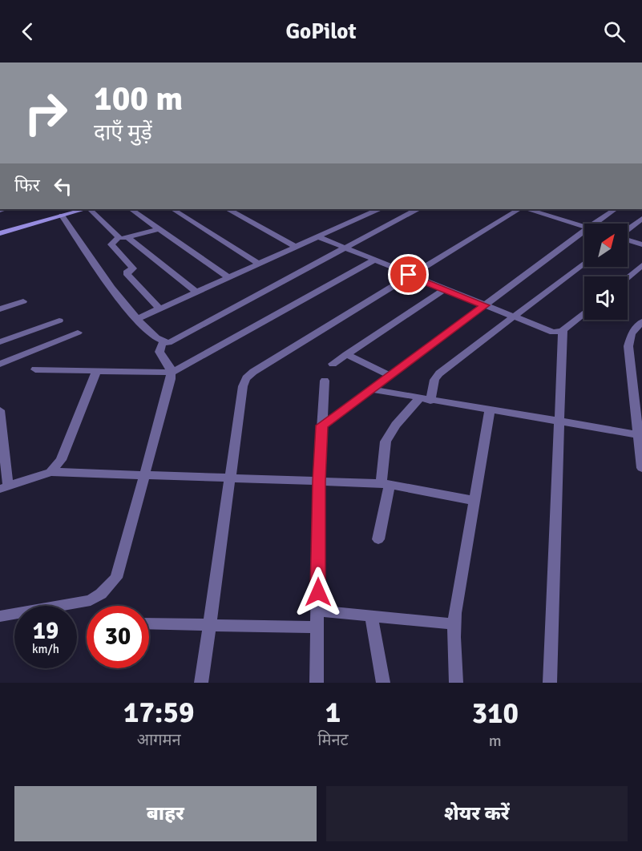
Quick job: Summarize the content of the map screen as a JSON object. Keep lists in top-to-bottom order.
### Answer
{
  "north": "top right",
  "page": {
    "header": "GoPilot",
    "turn": ["100 m", "दाएँ मुड़ें"],
    "then": "फिर",
    "speed": "19 km/h",
    "limit": "30",
    "eta": [
      "17:59",
      "आगमन",
      "1",
      "मिनट",
      "310",
      "m"
    ],
    "buttons": ["बाहर", "शेयर करें"]
  }
}
